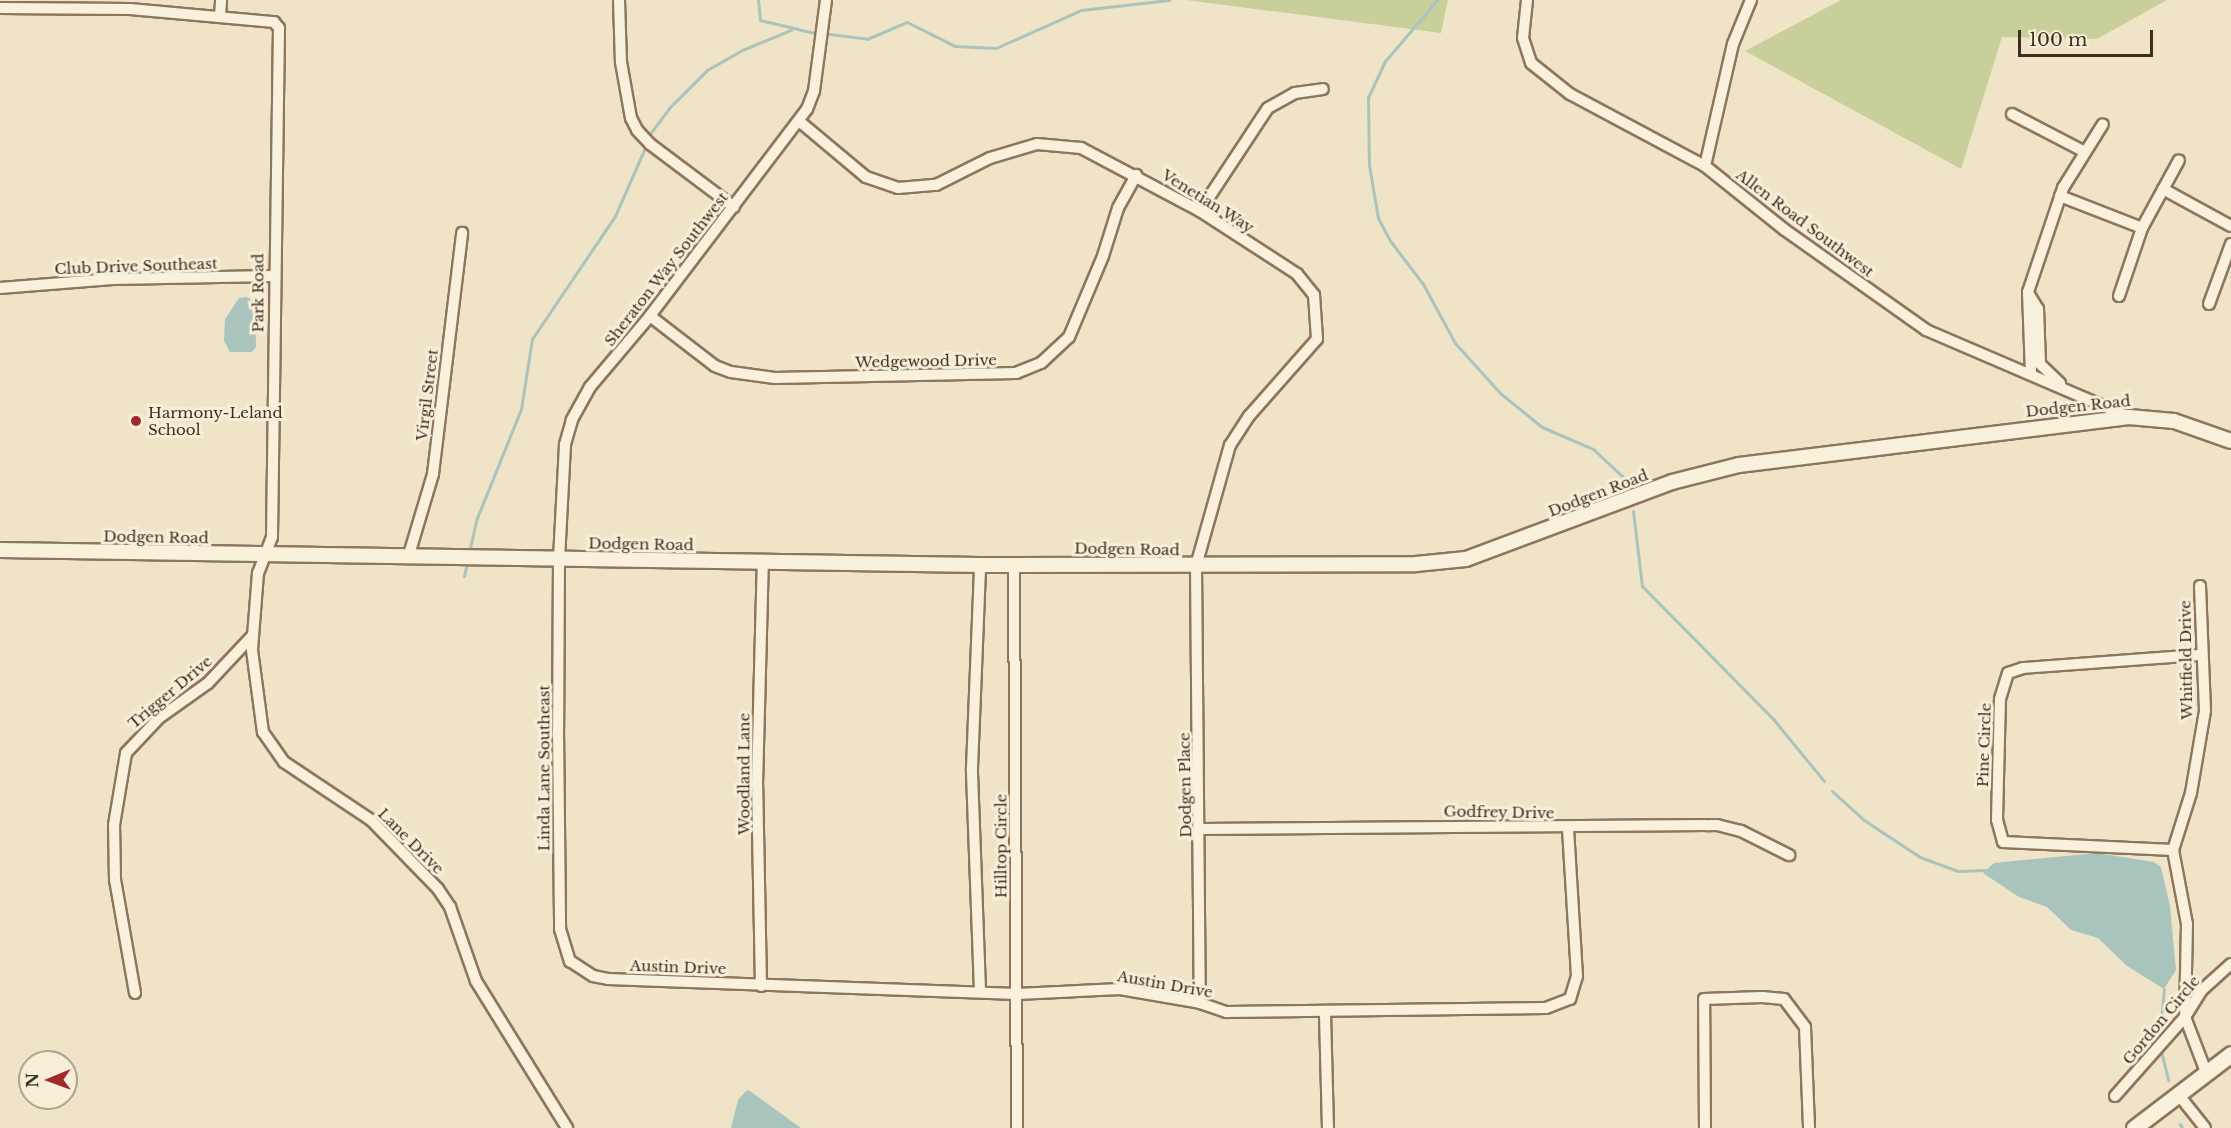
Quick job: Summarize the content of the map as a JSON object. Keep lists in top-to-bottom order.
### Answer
{
  "streets": {
    "street": [
      "Venetian Way",
      "Allen Road Southwest",
      "Club Drive Southeast",
      "Sheraton Way Southwest",
      "Park Road",
      "Wedgewood Drive",
      "Virgil Street",
      "Dodgen Road",
      "Whitfield Drive",
      "Trigger Drive",
      "Pine Circle",
      "Linda Lane Southeast",
      "Woodland Lane",
      "Dodgen Place",
      "Godfrey Drive",
      "Lane Drive",
      "Hilltop Circle",
      "Austin Drive",
      "Gordon Circle"
    ]
  },
  "crossings": [
    ["Venetian Way", "Sheraton Way Southwest"],
    ["Venetian Way", "Wedgewood Drive"],
    ["Venetian Way", "Dodgen Road"],
    ["Venetian Way", "Dodgen Place"],
    ["Allen Road Southwest", "Dodgen Road"],
    ["Club Drive Southeast", "Park Road"],
    ["Sheraton Way Southwest", "Wedgewood Drive"],
    ["Sheraton Way Southwest", "Dodgen Road"],
    ["Sheraton Way Southwest", "Linda Lane Southeast"],
    ["Park Road", "Dodgen Road"],
    ["Park Road", "Lane Drive"],
    ["Virgil Street", "Dodgen Road"],
    ["Dodgen Road", "Linda Lane Southeast"],
    ["Dodgen Road", "Woodland Lane"],
    ["Dodgen Road", "Dodgen Place"],
    ["Dodgen Road", "Lane Drive"],
    ["Dodgen Road", "Hilltop Circle"],
    ["Whitfield Drive", "Pine Circle"],
    ["Whitfield Drive", "Gordon Circle"],
    ["Trigger Drive", "Lane Drive"],
    ["Linda Lane Southeast", "Austin Drive"],
    ["Woodland Lane", "Austin Drive"],
    ["Dodgen Place", "Godfrey Drive"],
    ["Dodgen Place", "Austin Drive"],
    ["Godfrey Drive", "Austin Drive"],
    ["Hilltop Circle", "Austin Drive"]
  ],
  "places": ["Harmony-Leland School"],
  "scale_bar": "100 m",
  "north": "left"
}
